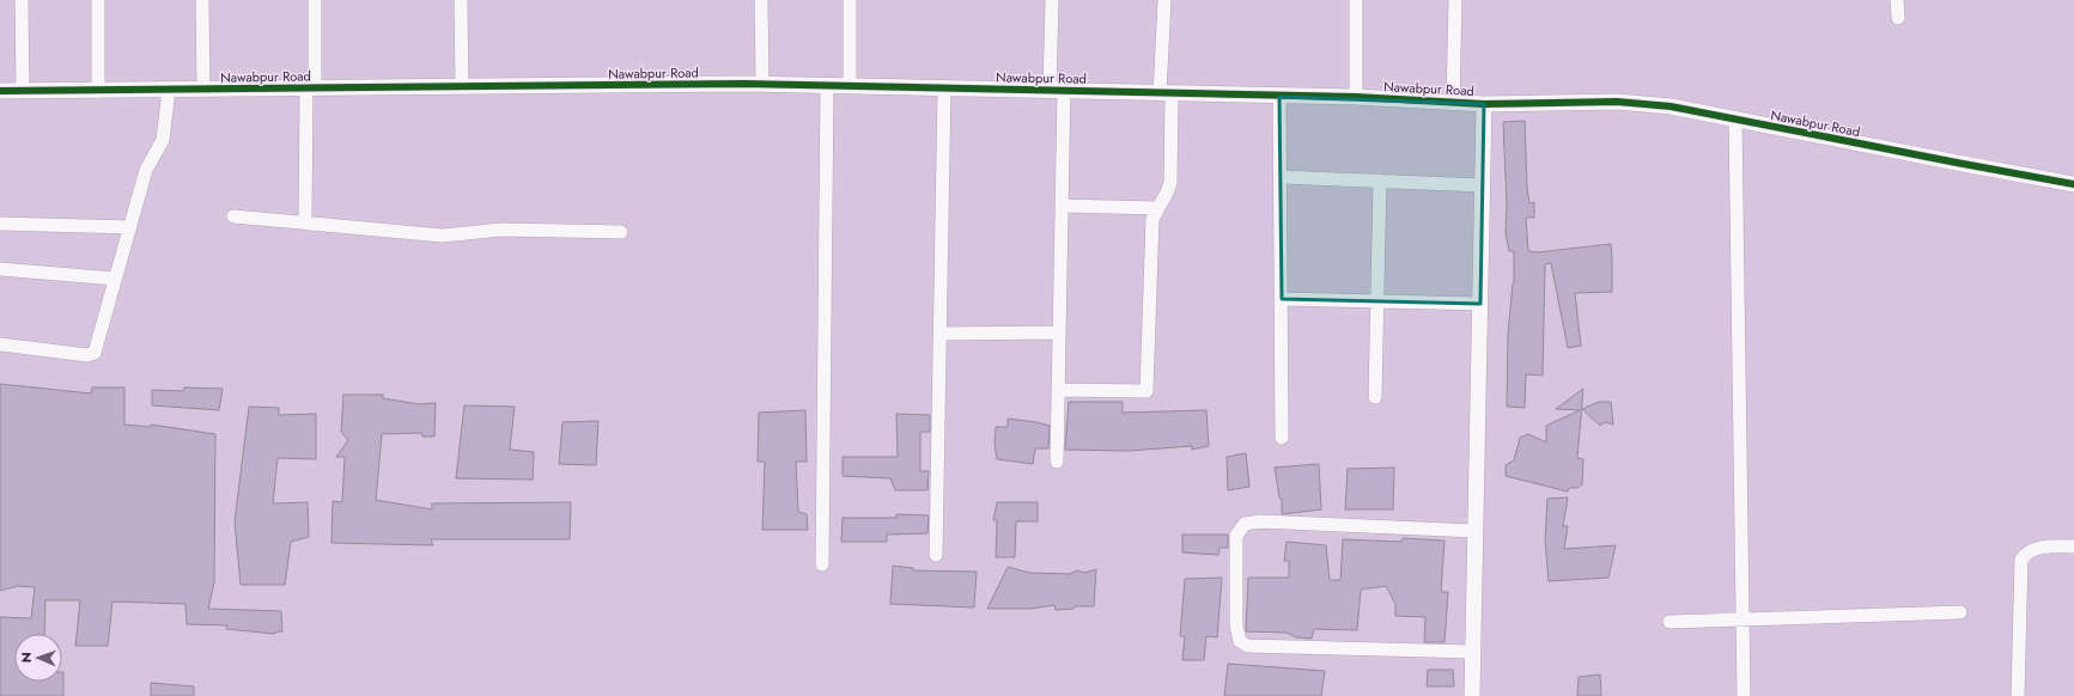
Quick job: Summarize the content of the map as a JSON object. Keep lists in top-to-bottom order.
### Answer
{
  "streets": {
    "street": ["Nawabpur Road"]
  },
  "north": "left"
}
